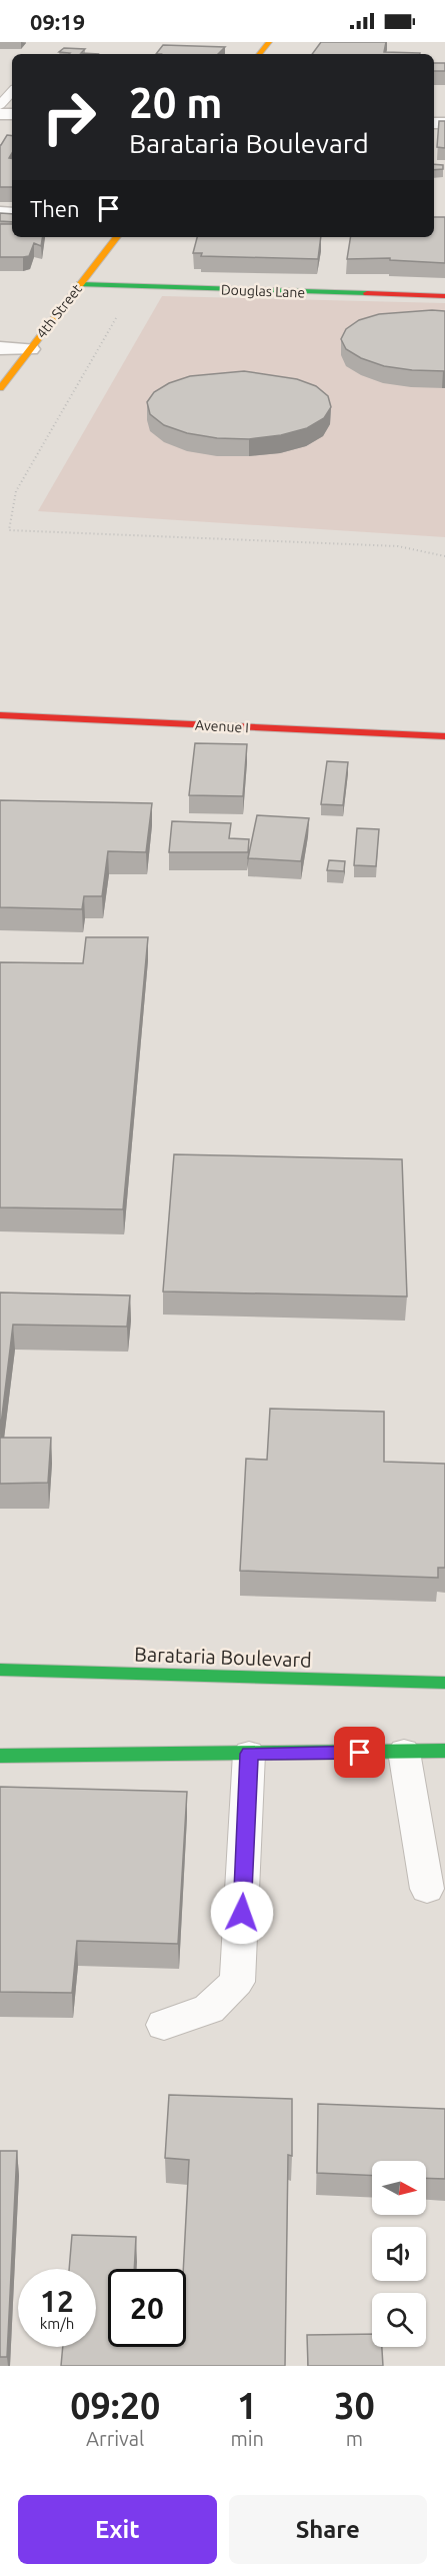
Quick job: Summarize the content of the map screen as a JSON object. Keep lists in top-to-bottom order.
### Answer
{
  "streets": {
    "main road": [
      "Douglas Lane",
      "4th Street",
      "Avenue I",
      "Barataria Boulevard"
    ]
  },
  "crossings": [
    ["Douglas Lane", "4th Street"]
  ],
  "north": "right",
  "page": {
    "status": "09:19",
    "turn": ["20 m", "Barataria Boulevard"],
    "then": "Then",
    "speed": "12 km/h",
    "limit": "20",
    "eta": [
      "09:20",
      "Arrival",
      "1",
      "min",
      "30",
      "m"
    ],
    "buttons": ["Exit", "Share"]
  }
}
